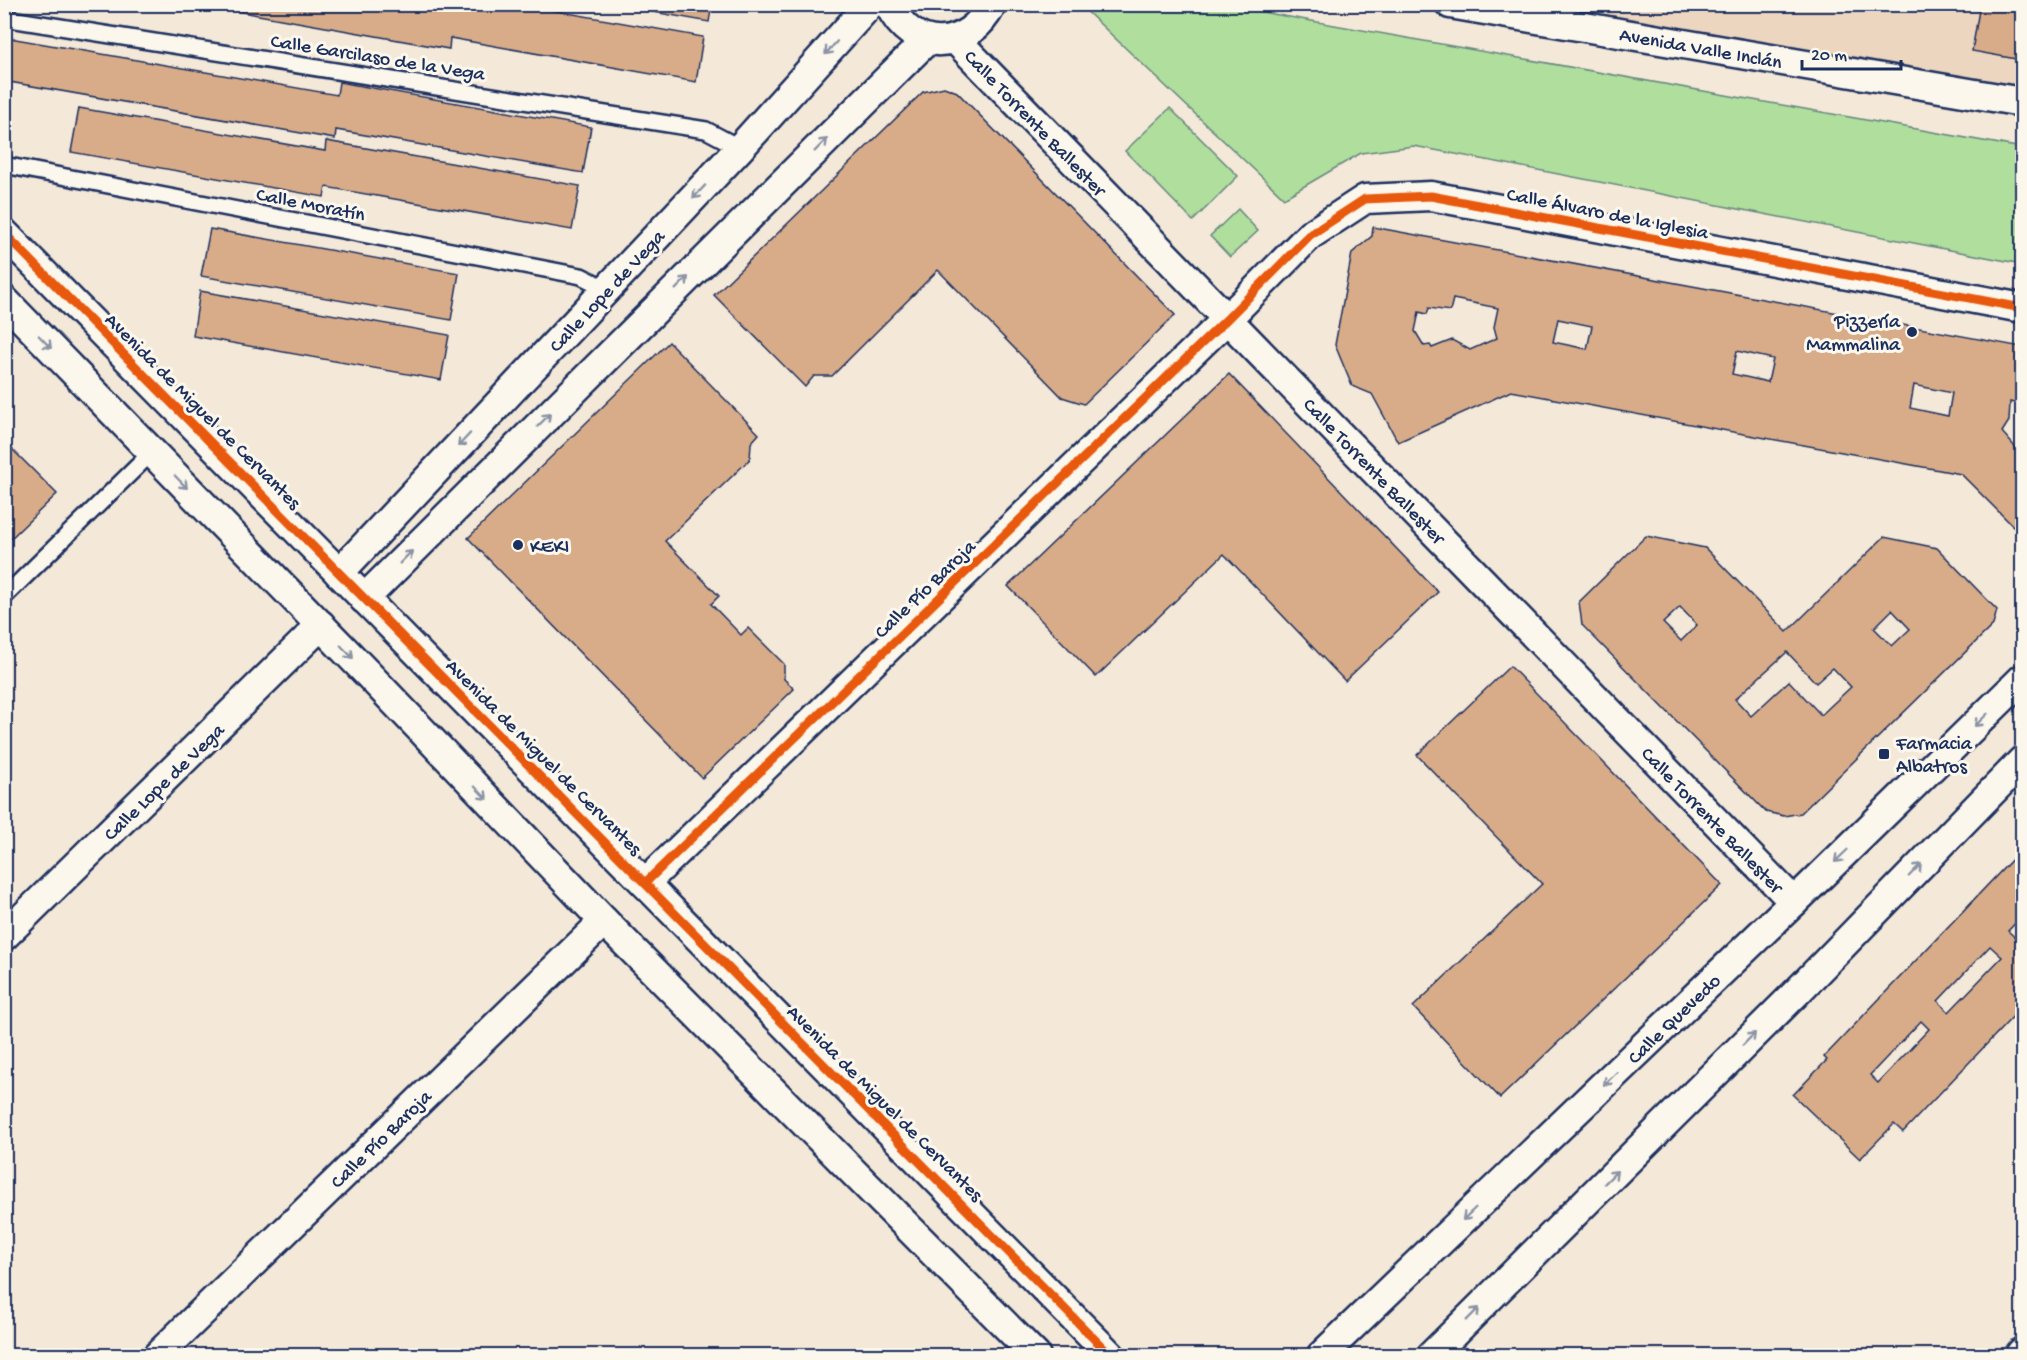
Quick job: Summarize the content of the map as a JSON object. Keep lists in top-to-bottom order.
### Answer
{
  "streets": {
    "street": [
      "Avenida Valle Inclán",
      "Calle Torrente Ballester",
      "Calle Álvaro de la Iglesia",
      "Calle Lope de Vega",
      "Avenida de Miguel de Cervantes",
      "Calle Pío Baroja",
      "Calle Quevedo"
    ],
    "lane": ["Calle Garcilaso de la Vega", "Calle Moratín"]
  },
  "crossings": [
    ["Calle Garcilaso de la Vega", "Calle Lope de Vega"],
    ["Calle Torrente Ballester", "Calle Álvaro de la Iglesia"],
    ["Calle Torrente Ballester", "Calle Pío Baroja"],
    ["Calle Torrente Ballester", "Calle Quevedo"],
    ["Calle Moratín", "Calle Lope de Vega"],
    ["Calle Álvaro de la Iglesia", "Calle Pío Baroja"],
    ["Calle Lope de Vega", "Avenida de Miguel de Cervantes"],
    ["Avenida de Miguel de Cervantes", "Calle Pío Baroja"]
  ],
  "places": {
    "other": ["Pizzería Mammalina", "KEKI"],
    "transit": ["Farmacia Albatros"]
  },
  "scale_bar": "20 m"
}
